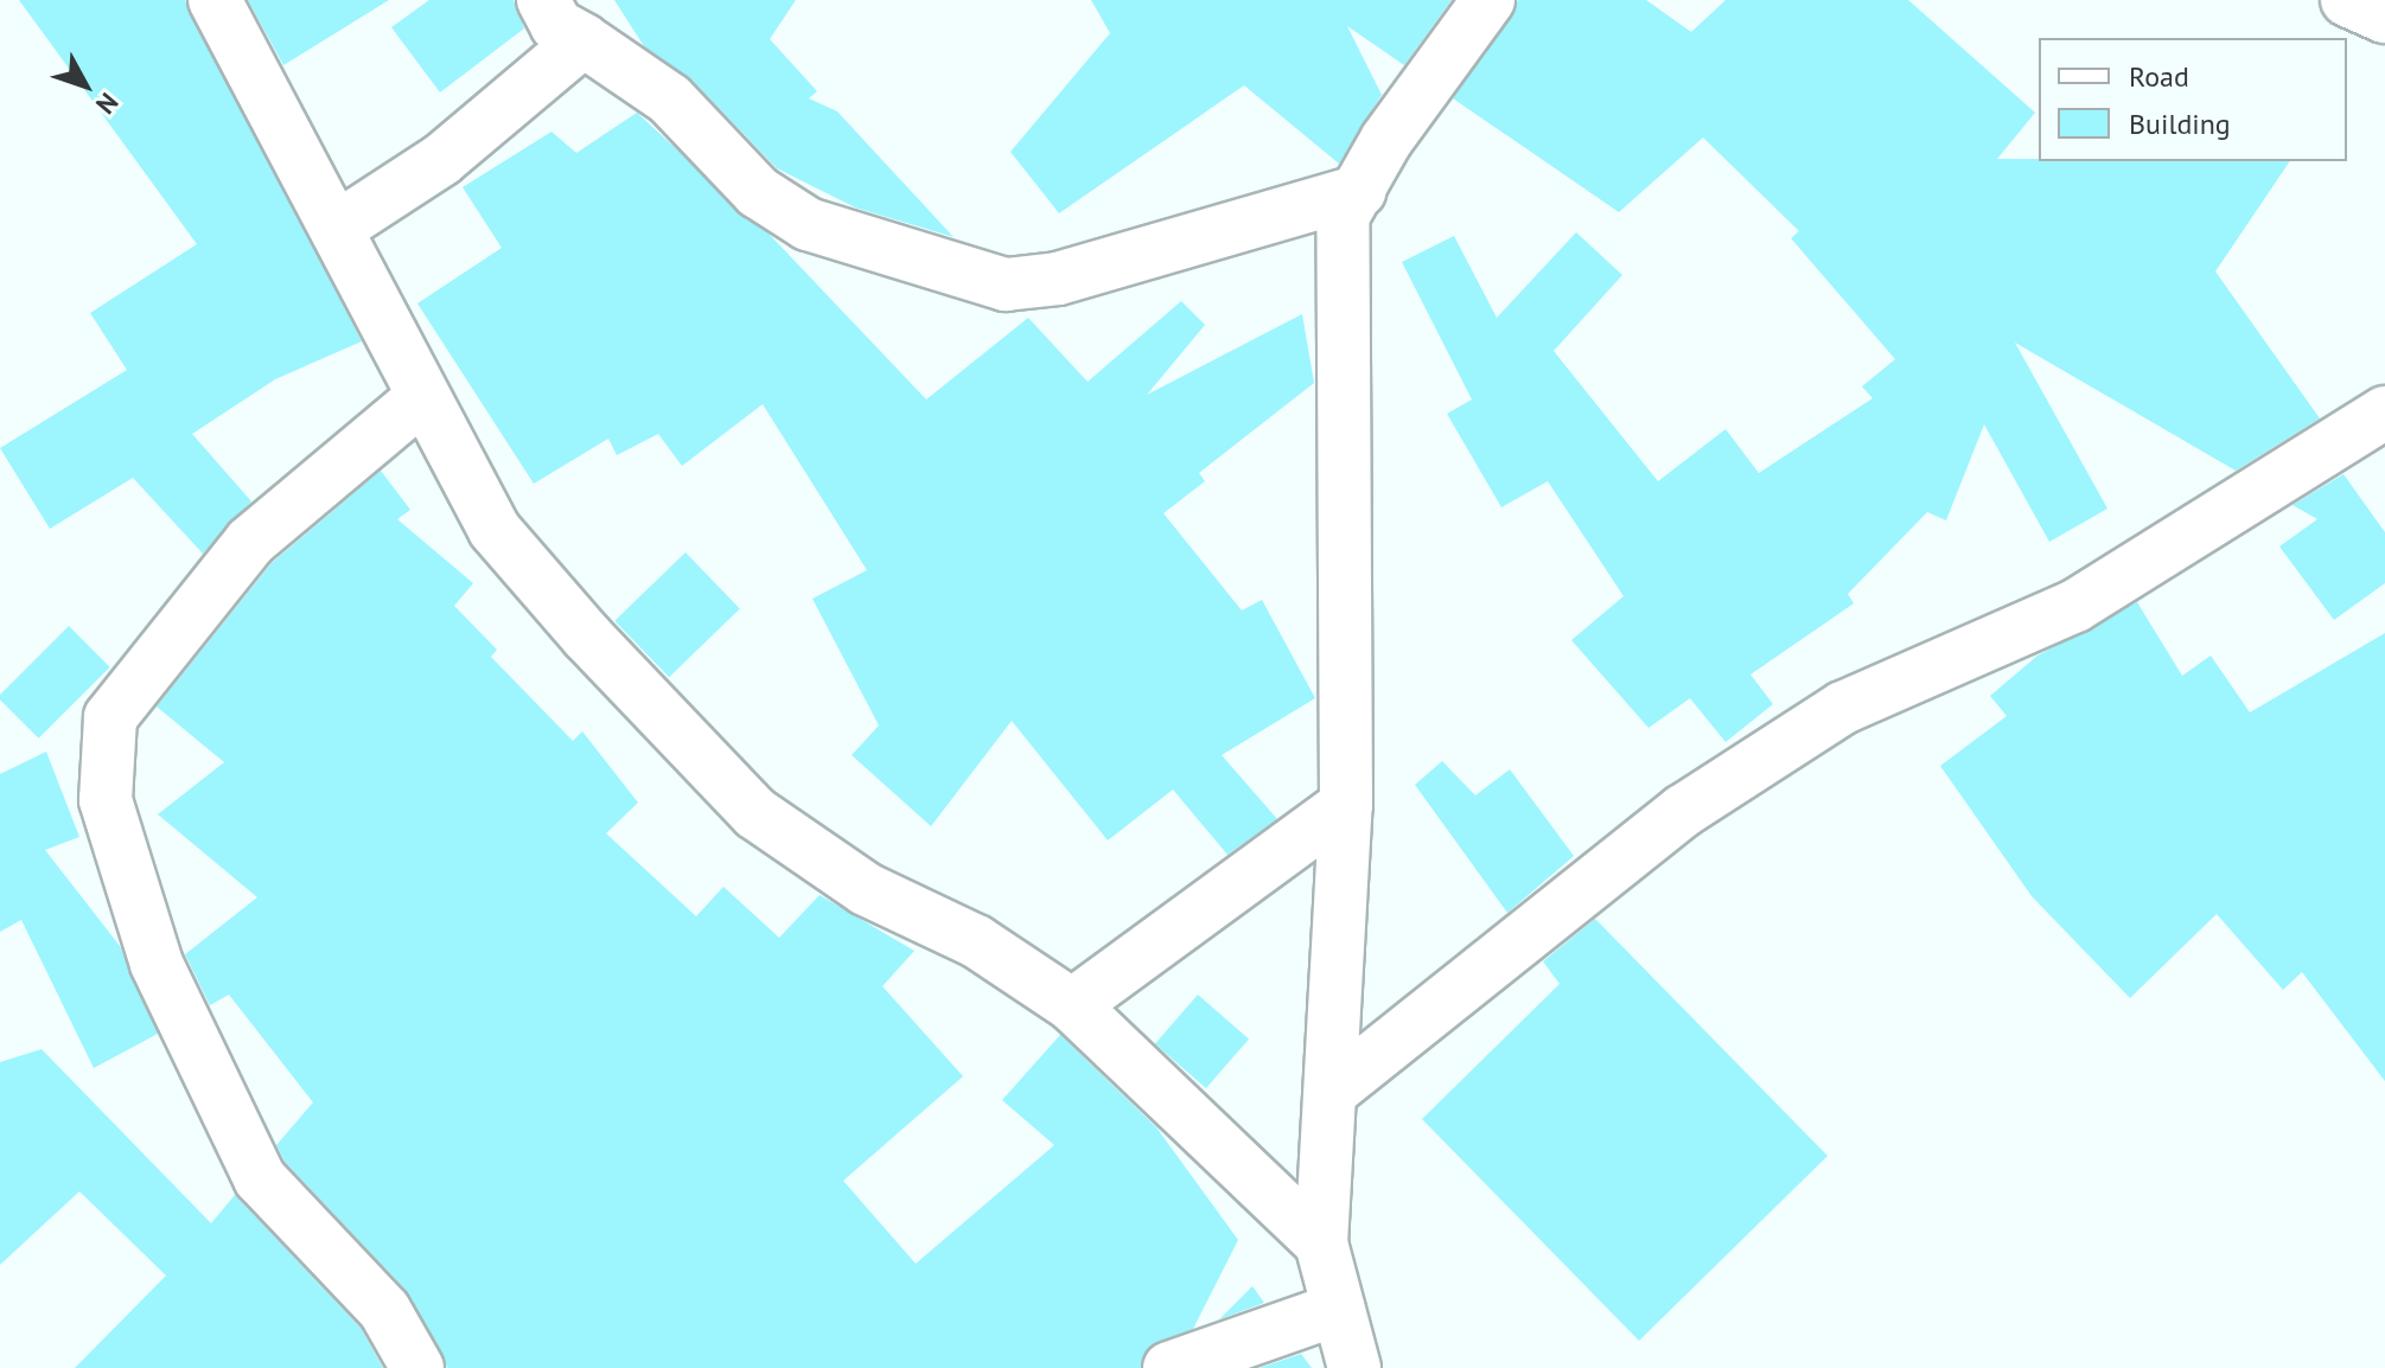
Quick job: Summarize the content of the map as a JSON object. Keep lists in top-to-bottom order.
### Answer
{
  "legend": ["Road", "Building"],
  "north": "bottom right"
}
